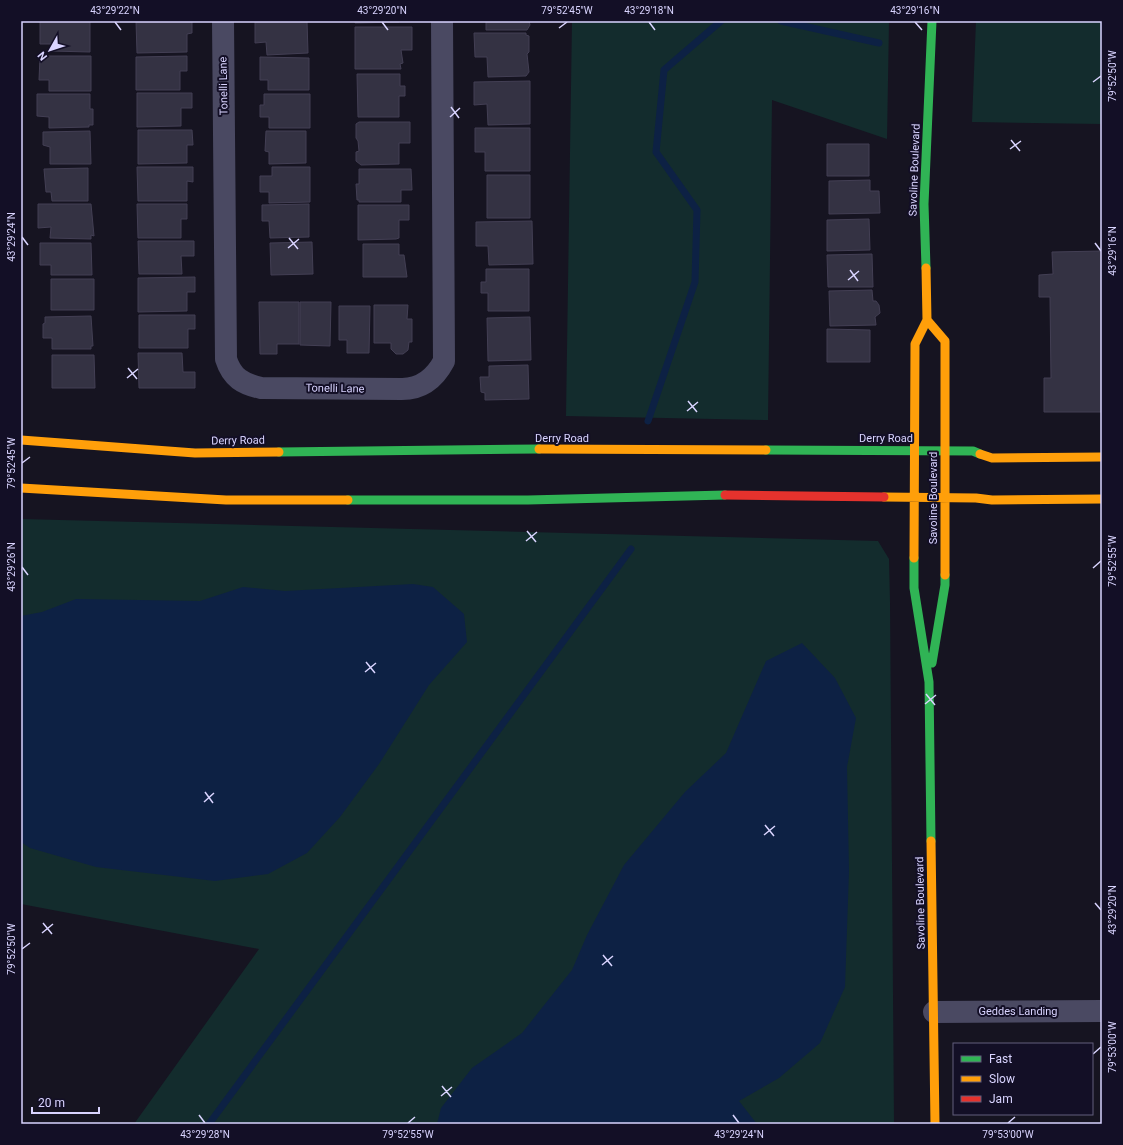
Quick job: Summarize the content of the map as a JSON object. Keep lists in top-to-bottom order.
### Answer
{
  "streets": {
    "main road": ["Savoline Boulevard", "Derry Road"],
    "street": ["Tonelli Lane", "Geddes Landing"]
  },
  "crossings": [
    ["Savoline Boulevard", "Derry Road"],
    ["Savoline Boulevard", "Geddes Landing"]
  ],
  "legend": ["Fast", "Slow", "Jam"],
  "scale_bar": "20 m",
  "north": "bottom left",
  "coordinates": [
    "43°29'22\"N",
    "43°29'20\"N",
    "79°52'45\"W",
    "43°29'18\"N",
    "43°29'16\"N",
    "79°52'50\"W",
    "43°29'24\"N",
    "79°52'55\"W",
    "43°29'26\"N",
    "79°53'00\"W",
    "43°29'28\"N"
  ]
}
